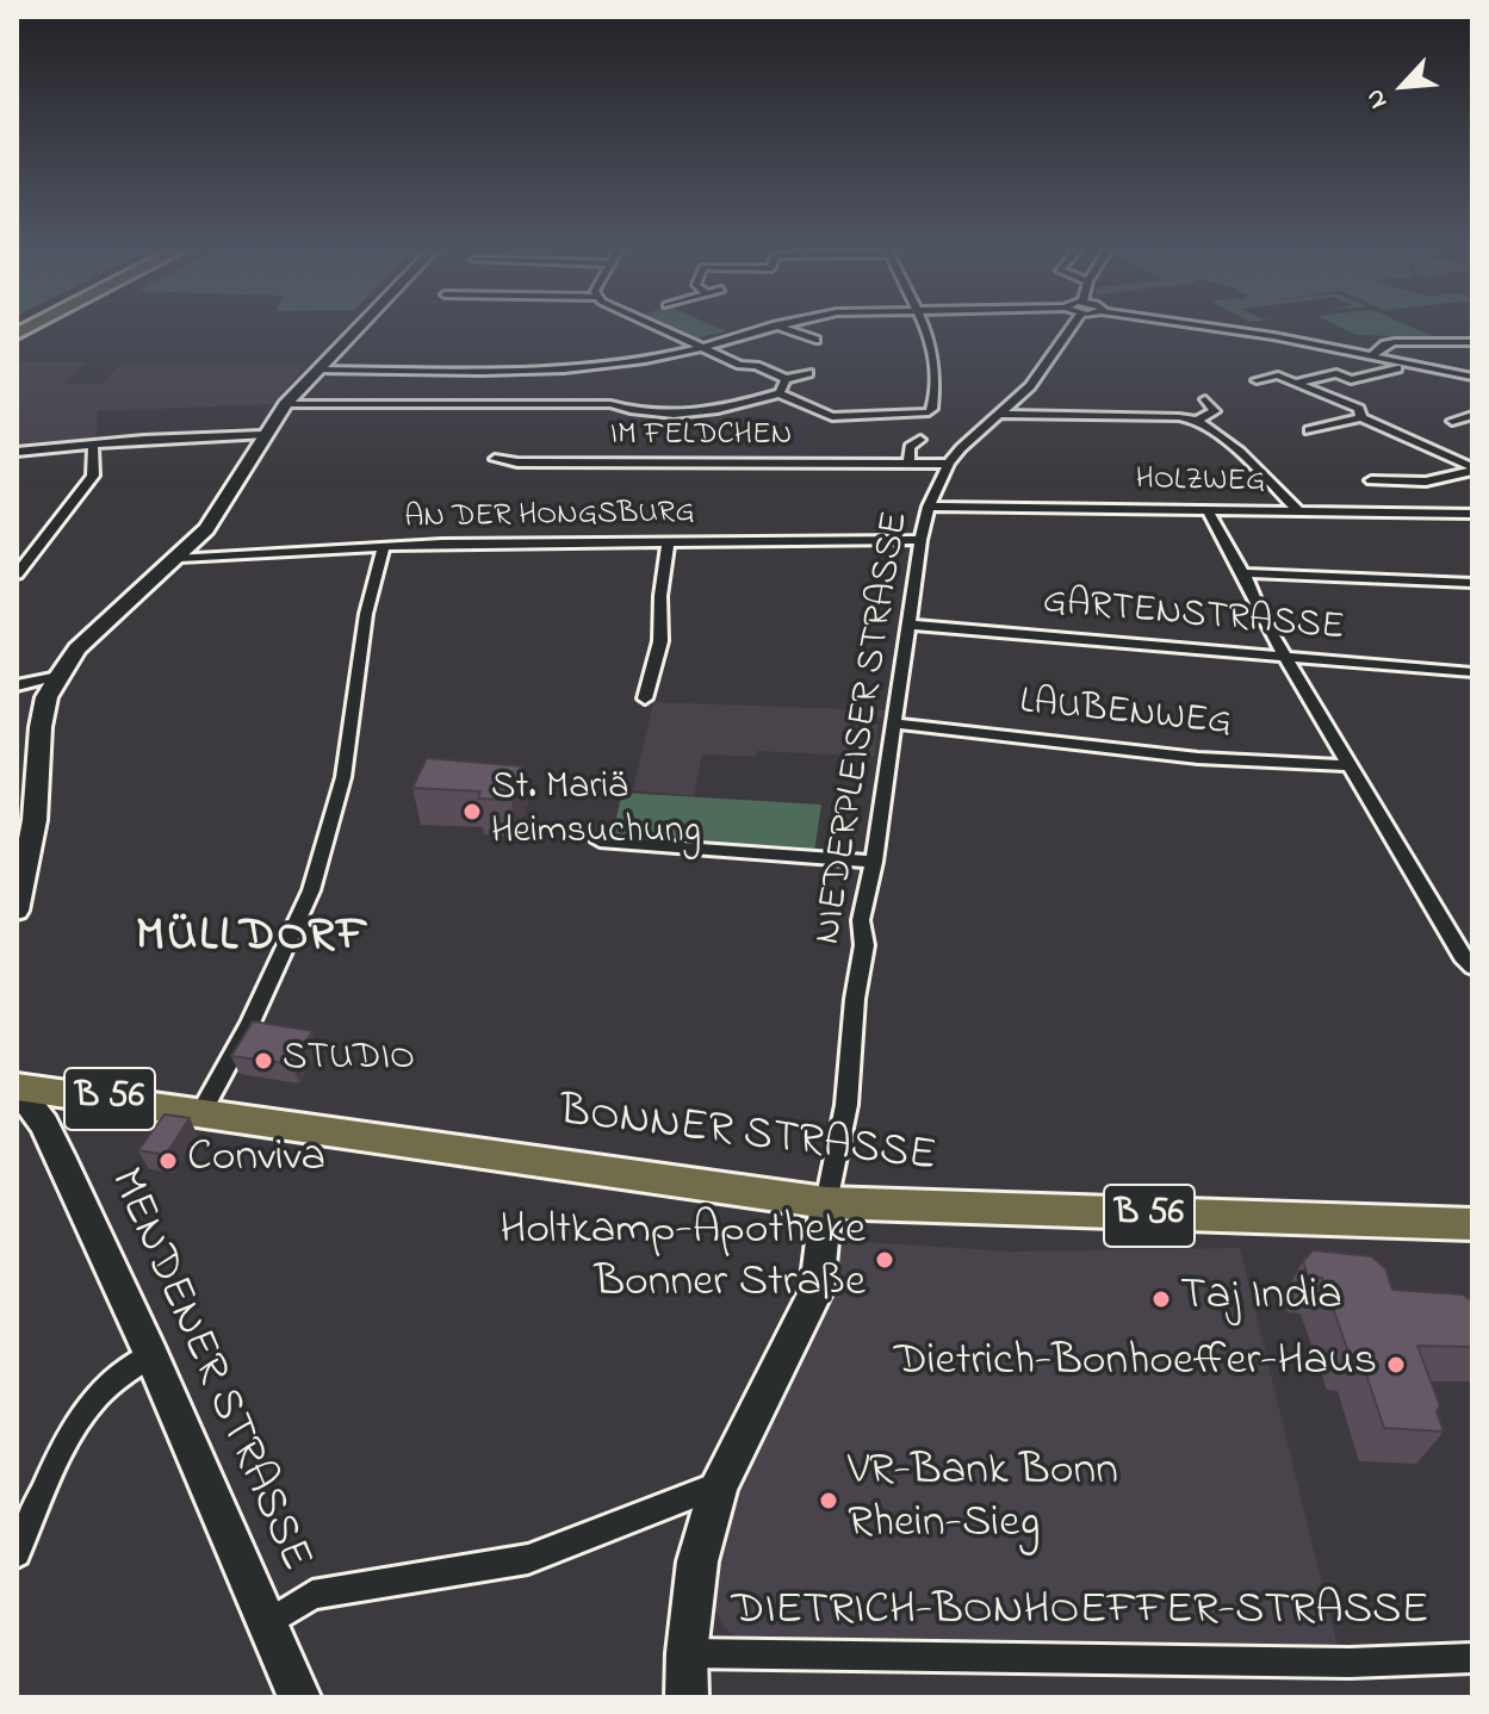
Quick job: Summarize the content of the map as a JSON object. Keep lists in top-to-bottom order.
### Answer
{
  "streets": {
    "main road": ["B 56", "BONNER STRASSE"],
    "street": [
      "IM FELDCHEN",
      "HOLZWEG",
      "AN DER HONGSBURG",
      "GARTENSTRASSE",
      "LAUBENWEG",
      "NIEDERPLEISER STRASSE",
      "MENDENER STRASSE",
      "DIETRICH-BONHOEFFER-STRASSE"
    ]
  },
  "crossings": [
    ["IM FELDCHEN", "NIEDERPLEISER STRASSE"],
    ["HOLZWEG", "NIEDERPLEISER STRASSE"],
    ["AN DER HONGSBURG", "NIEDERPLEISER STRASSE"],
    ["GARTENSTRASSE", "NIEDERPLEISER STRASSE"],
    ["LAUBENWEG", "NIEDERPLEISER STRASSE"],
    ["NIEDERPLEISER STRASSE", "BONNER STRASSE"],
    ["BONNER STRASSE", "MENDENER STRASSE"]
  ],
  "districts": ["MÜLLDORF"],
  "places": [
    "St. Mariä Heimsuchung",
    "STUDIO",
    "Conviva",
    "Holtkamp-Apotheke Bonner Straße",
    "Taj India",
    "Dietrich-Bonhoeffer-Haus",
    "VR-Bank Bonn Rhein-Sieg"
  ],
  "north": "bottom left"
}
